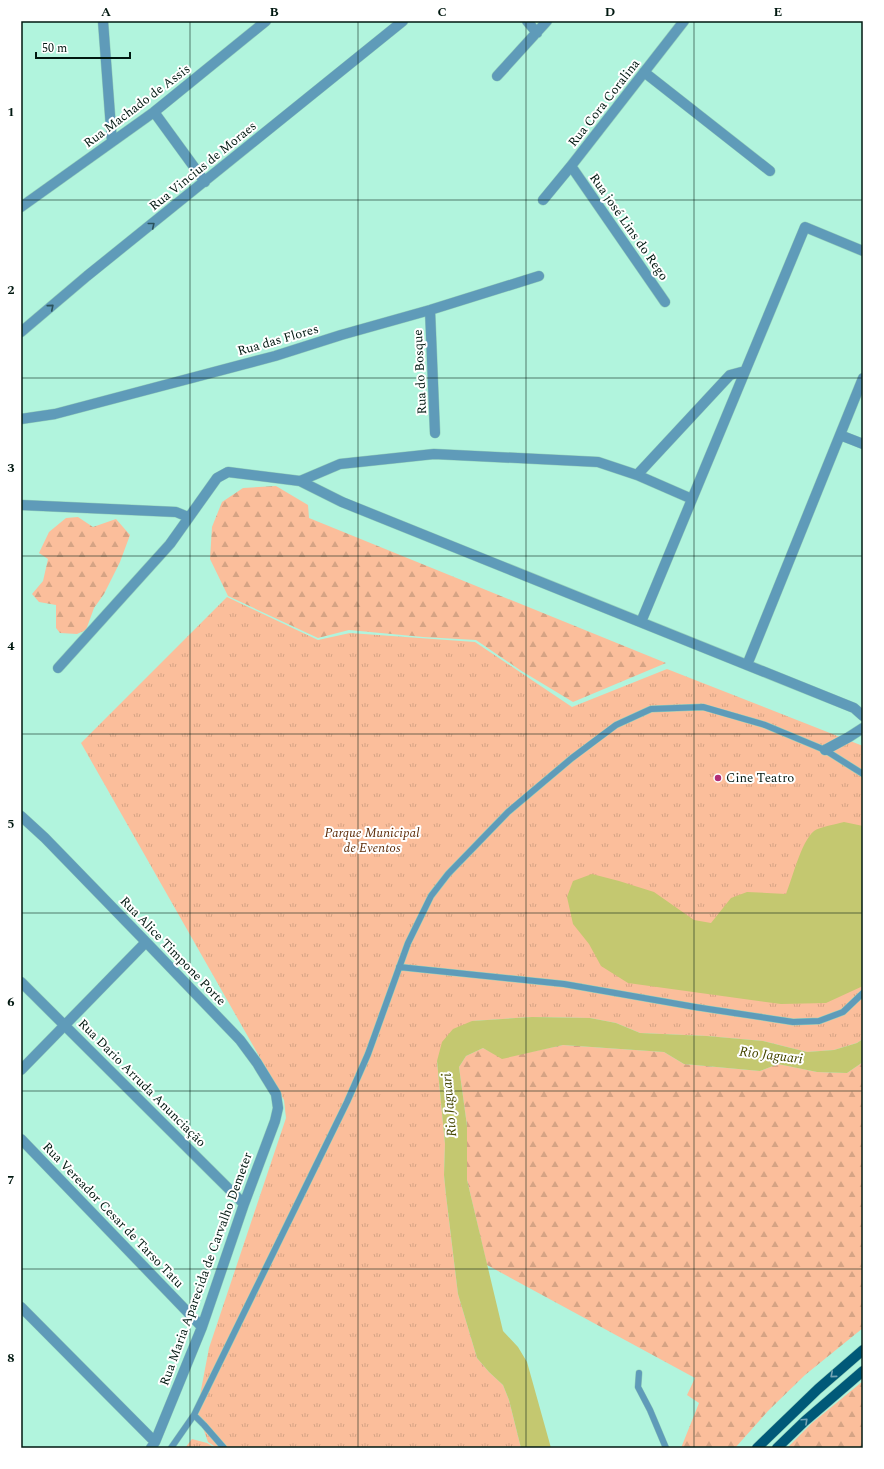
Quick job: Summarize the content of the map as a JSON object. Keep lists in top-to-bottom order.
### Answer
{
  "streets": {
    "street": [
      "Rua Cora Coralina",
      "Rua Machado de Assis",
      "Rua Vincius de Moraes",
      "Rua josé Lins do Rego",
      "Rua das Flores",
      "Rua do Bosque",
      "Rua Alice Timpone Porte",
      "Rua Dario Arruda Anunciação",
      "Rua Vereador Cesar de Tarso Tatu",
      "Rua Maria Aparecida de Carvalho Demeter"
    ]
  },
  "crossings": [
    ["Rua Cora Coralina", "Rua josé Lins do Rego"],
    ["Rua das Flores", "Rua do Bosque"],
    ["Rua Alice Timpone Porte", "Rua Maria Aparecida de Carvalho Demeter"],
    ["Rua Dario Arruda Anunciação", "Rua Maria Aparecida de Carvalho Demeter"],
    ["Rua Vereador Cesar de Tarso Tatu", "Rua Maria Aparecida de Carvalho Demeter"]
  ],
  "one_way": ["Rua Vincius de Moraes"],
  "water": ["Rio Jaguari"],
  "parks": ["Parque Municipal de Eventos"],
  "places": ["Cine Teatro"],
  "scale_bar": "50 m",
  "grid": {
    "columns": [
      "A",
      "B",
      "C",
      "D",
      "E"
    ],
    "rows": [
      "1",
      "2",
      "3",
      "4",
      "5",
      "6",
      "7",
      "8"
    ]
  }
}
